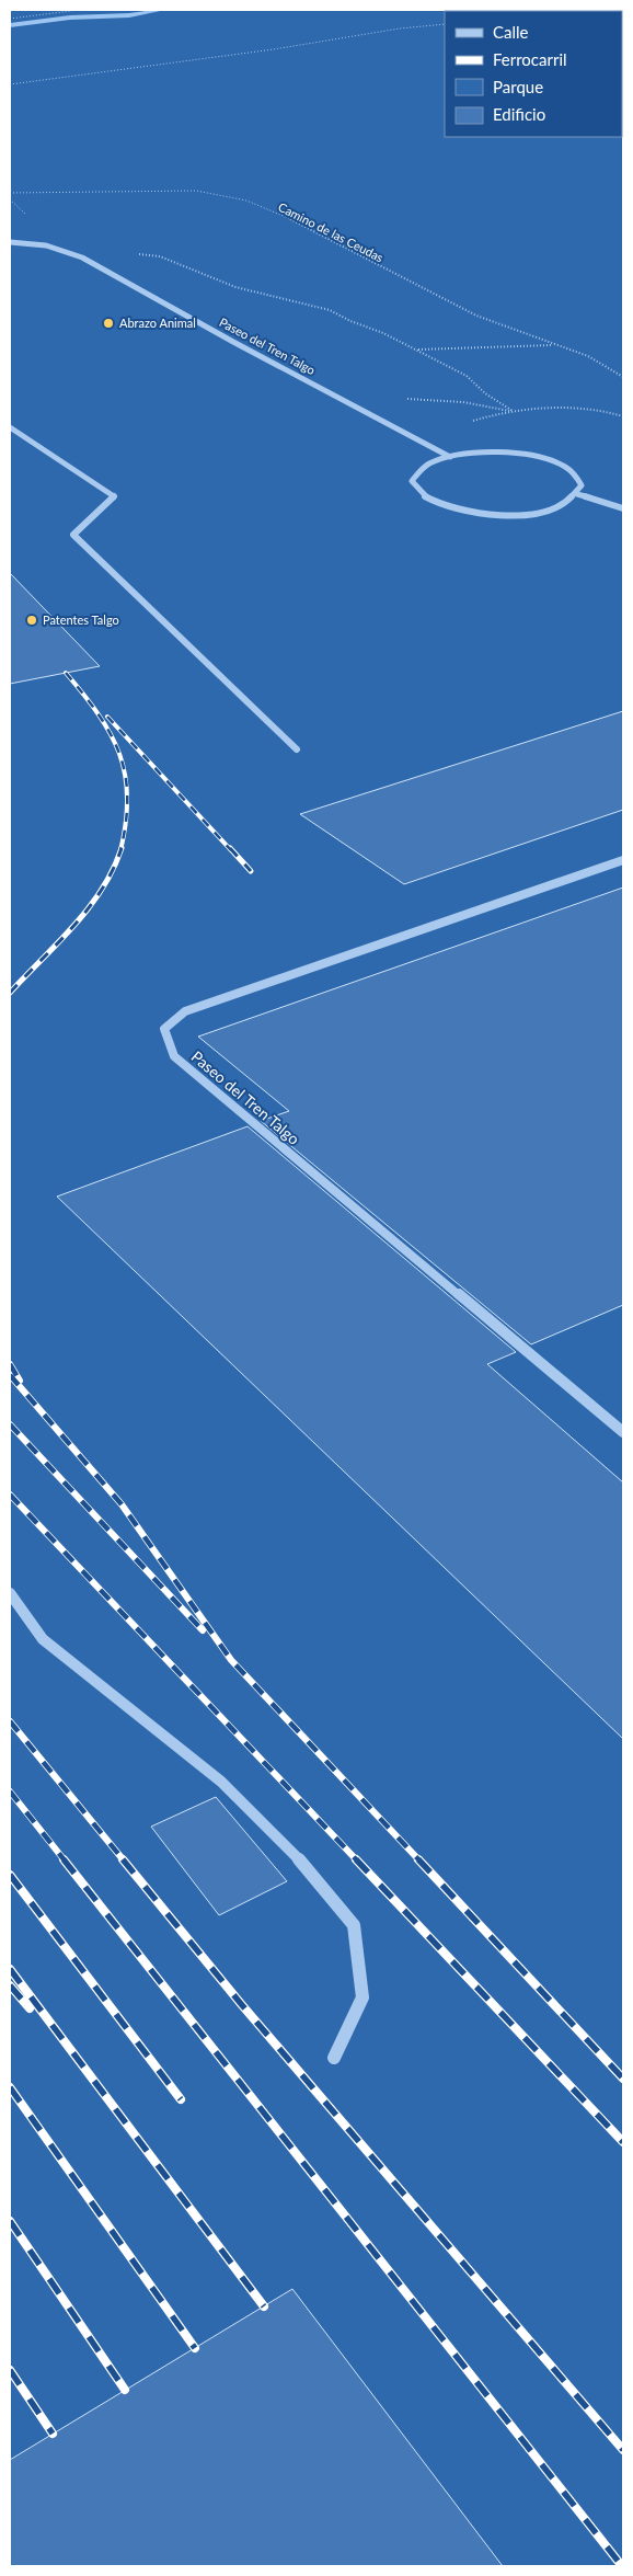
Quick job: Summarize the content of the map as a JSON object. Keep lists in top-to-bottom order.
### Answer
{
  "streets": {
    "street": ["Paseo del Tren Talgo"],
    "path": ["Camino de las Ceudas"]
  },
  "places": ["Abrazo Animal", "Patentes Talgo"],
  "legend": [
    "Calle",
    "Ferrocarril",
    "Parque",
    "Edificio"
  ]
}
